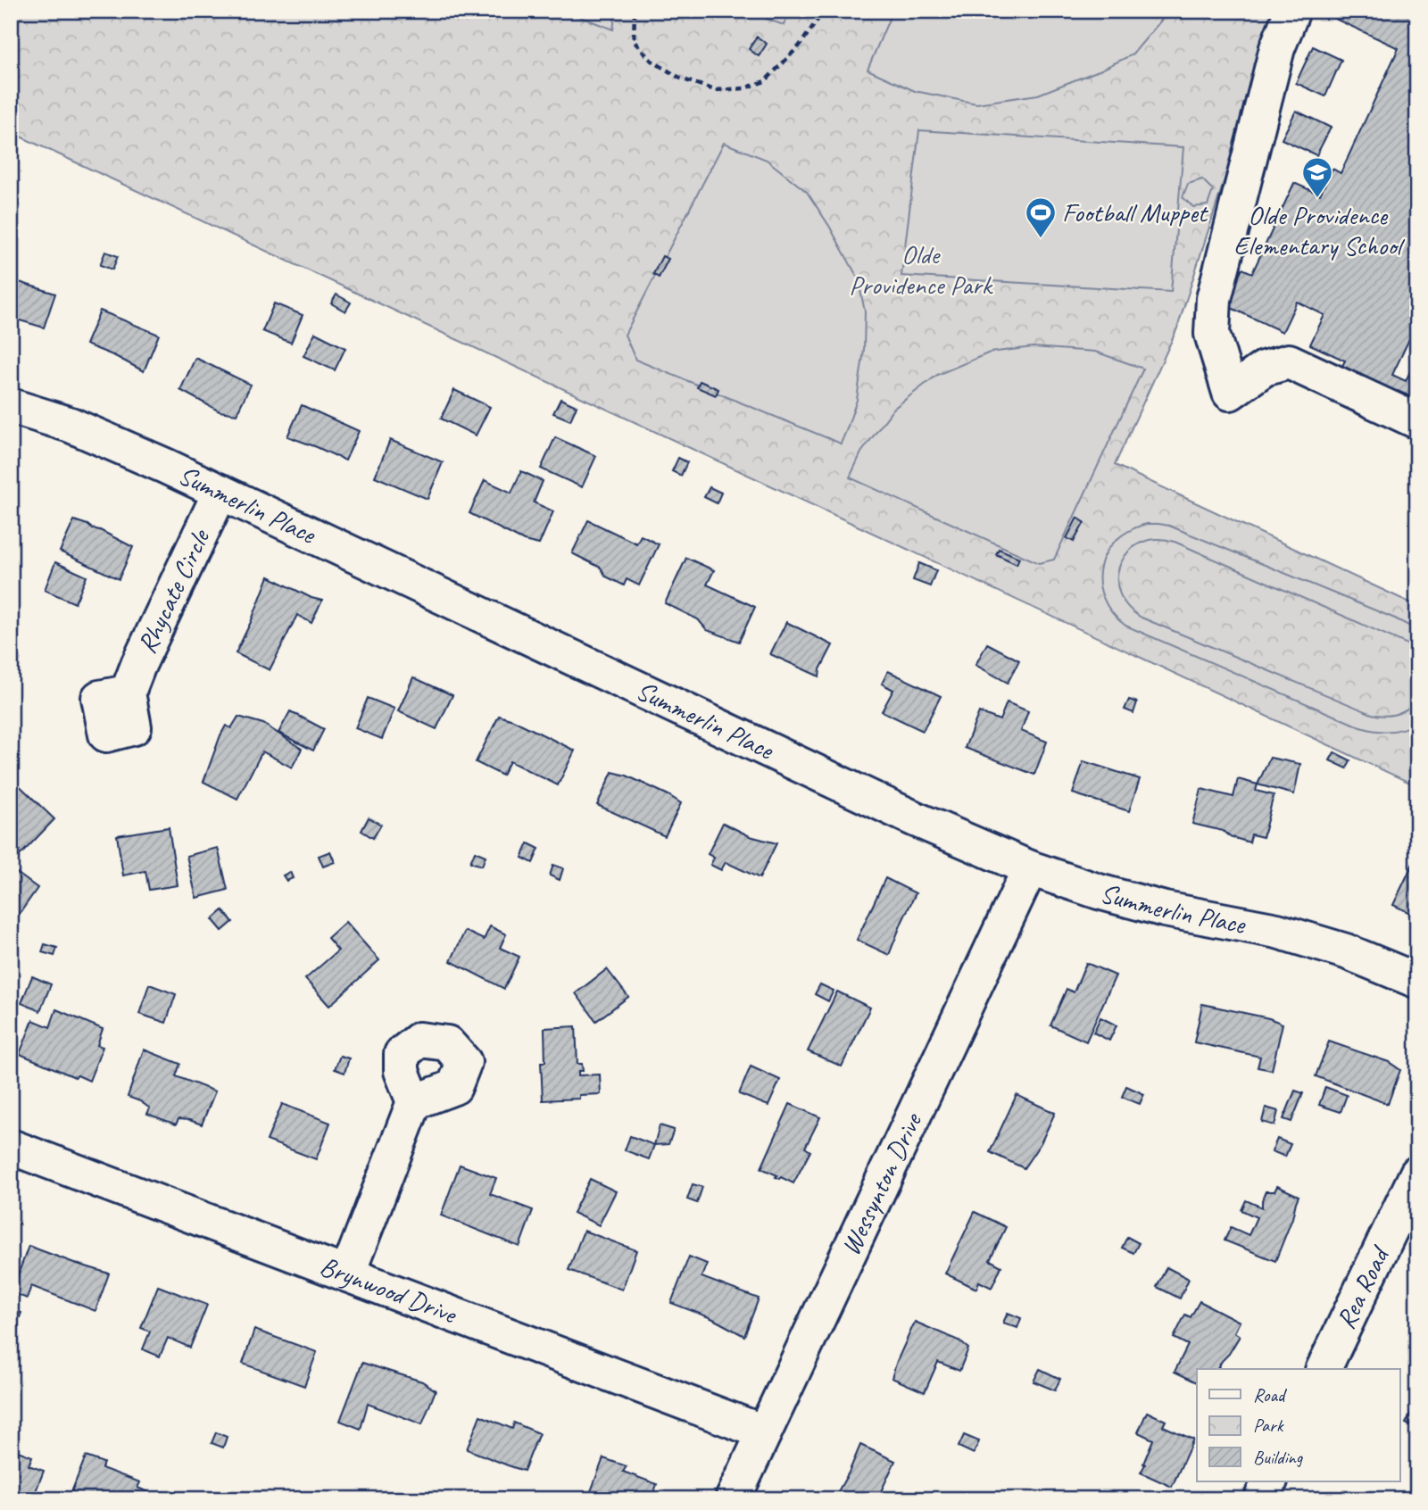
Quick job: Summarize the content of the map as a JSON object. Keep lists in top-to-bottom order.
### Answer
{
  "streets": {
    "street": [
      "Summerlin Place",
      "Rhycate Circle",
      "Wessynton Drive",
      "Brynwood Drive",
      "Rea Road"
    ]
  },
  "crossings": [
    ["Summerlin Place", "Rhycate Circle"],
    ["Summerlin Place", "Wessynton Drive"],
    ["Wessynton Drive", "Brynwood Drive"]
  ],
  "parks": ["Olde Providence Park"],
  "places": {
    "school or university": ["Olde Providence Elementary School"],
    "sports": ["Football Muppet"]
  },
  "legend": ["Road", "Park", "Building"]
}
